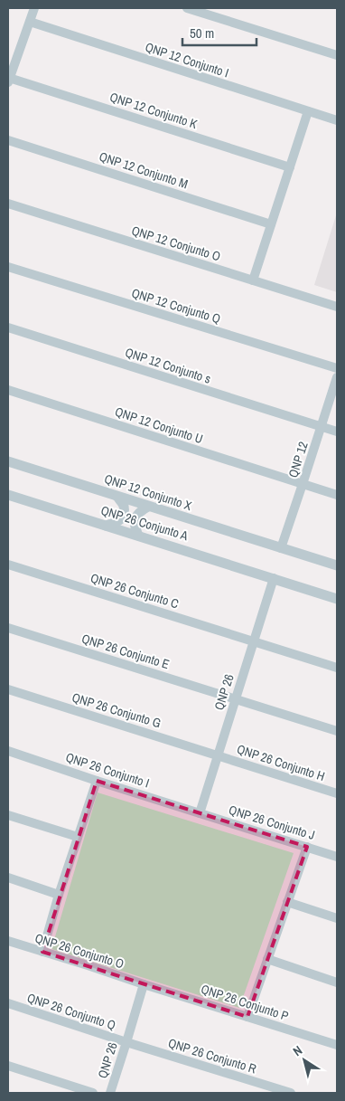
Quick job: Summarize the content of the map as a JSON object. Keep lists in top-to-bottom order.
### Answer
{
  "streets": {
    "street": [
      "QNP 12 Conjunto I",
      "QNP 12 Conjunto K",
      "QNP 12 Conjunto M",
      "QNP 12 Conjunto O",
      "QNP 12 Conjunto Q",
      "QNP 12 Conjunto s",
      "QNP 12 Conjunto U",
      "QNP 12",
      "QNP 12 Conjunto X",
      "QNP 26 Conjunto A",
      "QNP 26 Conjunto C",
      "QNP 26 Conjunto E",
      "QNP 26",
      "QNP 26 Conjunto G",
      "QNP 26 Conjunto H",
      "QNP 26 Conjunto I",
      "QNP 26 Conjunto J",
      "QNP 26 Conjunto O",
      "QNP 26 Conjunto P",
      "QNP 26 Conjunto Q",
      "QNP 26 Conjunto R"
    ]
  },
  "crossings": [
    ["QNP 12 Conjunto s", "QNP 12"],
    ["QNP 12 Conjunto U", "QNP 12"],
    ["QNP 12", "QNP 12 Conjunto X"],
    ["QNP 26 Conjunto A", "QNP 26"],
    ["QNP 26 Conjunto C", "QNP 26"],
    ["QNP 26 Conjunto E", "QNP 26"],
    ["QNP 26", "QNP 26 Conjunto G"],
    ["QNP 26", "QNP 26 Conjunto H"],
    ["QNP 26", "QNP 26 Conjunto I"],
    ["QNP 26", "QNP 26 Conjunto J"],
    ["QNP 26", "QNP 26 Conjunto O"],
    ["QNP 26", "QNP 26 Conjunto P"],
    ["QNP 26", "QNP 26 Conjunto Q"],
    ["QNP 26", "QNP 26 Conjunto R"],
    ["QNP 26 Conjunto G", "QNP 26 Conjunto H"],
    ["QNP 26 Conjunto I", "QNP 26 Conjunto J"],
    ["QNP 26 Conjunto O", "QNP 26 Conjunto P"],
    ["QNP 26 Conjunto Q", "QNP 26 Conjunto R"]
  ],
  "scale_bar": "50 m",
  "north": "top left"
}
